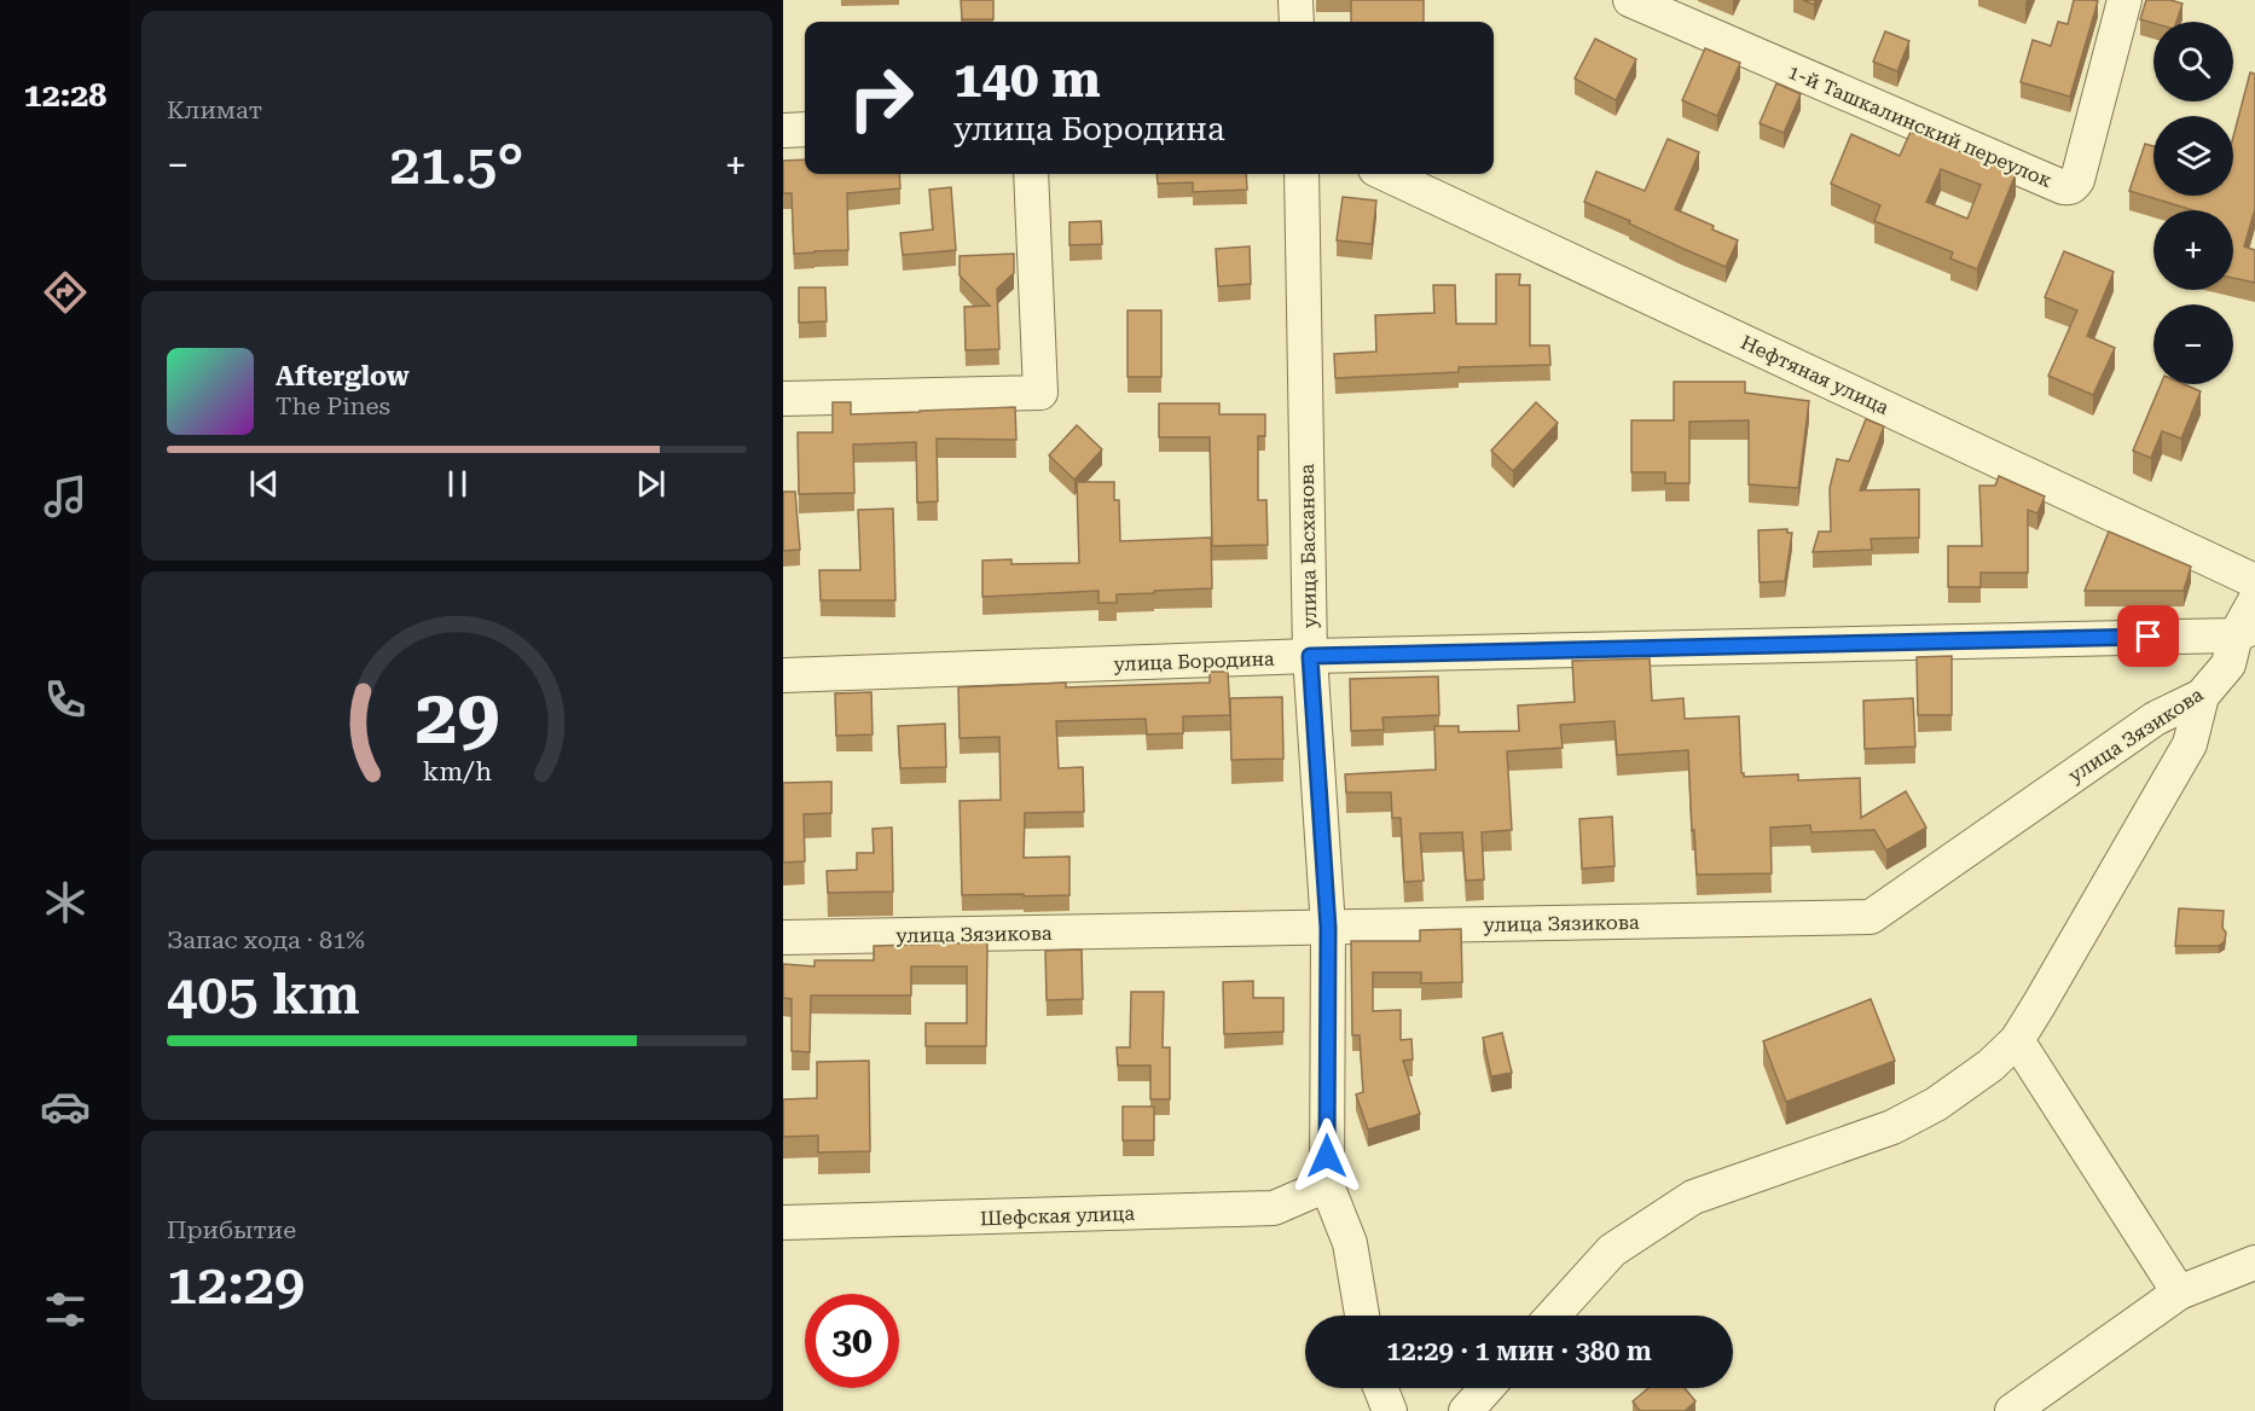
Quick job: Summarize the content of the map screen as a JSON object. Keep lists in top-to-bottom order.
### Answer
{
  "streets": {
    "street": [
      "1-й Ташкалинский переулок",
      "Нефтяная улица",
      "улица Басханова",
      "улица Бородина",
      "улица Зязикова",
      "Шефская улица"
    ]
  },
  "crossings": [
    ["улица Басханова", "улица Бородина"],
    ["улица Басханова", "улица Зязикова"],
    ["улица Басханова", "Шефская улица"],
    ["улица Бородина", "улица Зязикова"]
  ],
  "page": {
    "tabs": "12:28",
    "tile": [
      "Климат",
      ["Запас хода · 81%", "405 km"],
      ["Прибытие", "12:29"]
    ],
    "map_buttons": ["+", "−"],
    "turn": ["140 m", "улица Бородина"],
    "heat": ["−", "21.5°", "+"],
    "song": ["Afterglow", "The Pines"],
    "limit": "30",
    "trip": "12:29 · 1 мин · 380 m",
    "gauge": ["29", "km/h"]
  }
}
